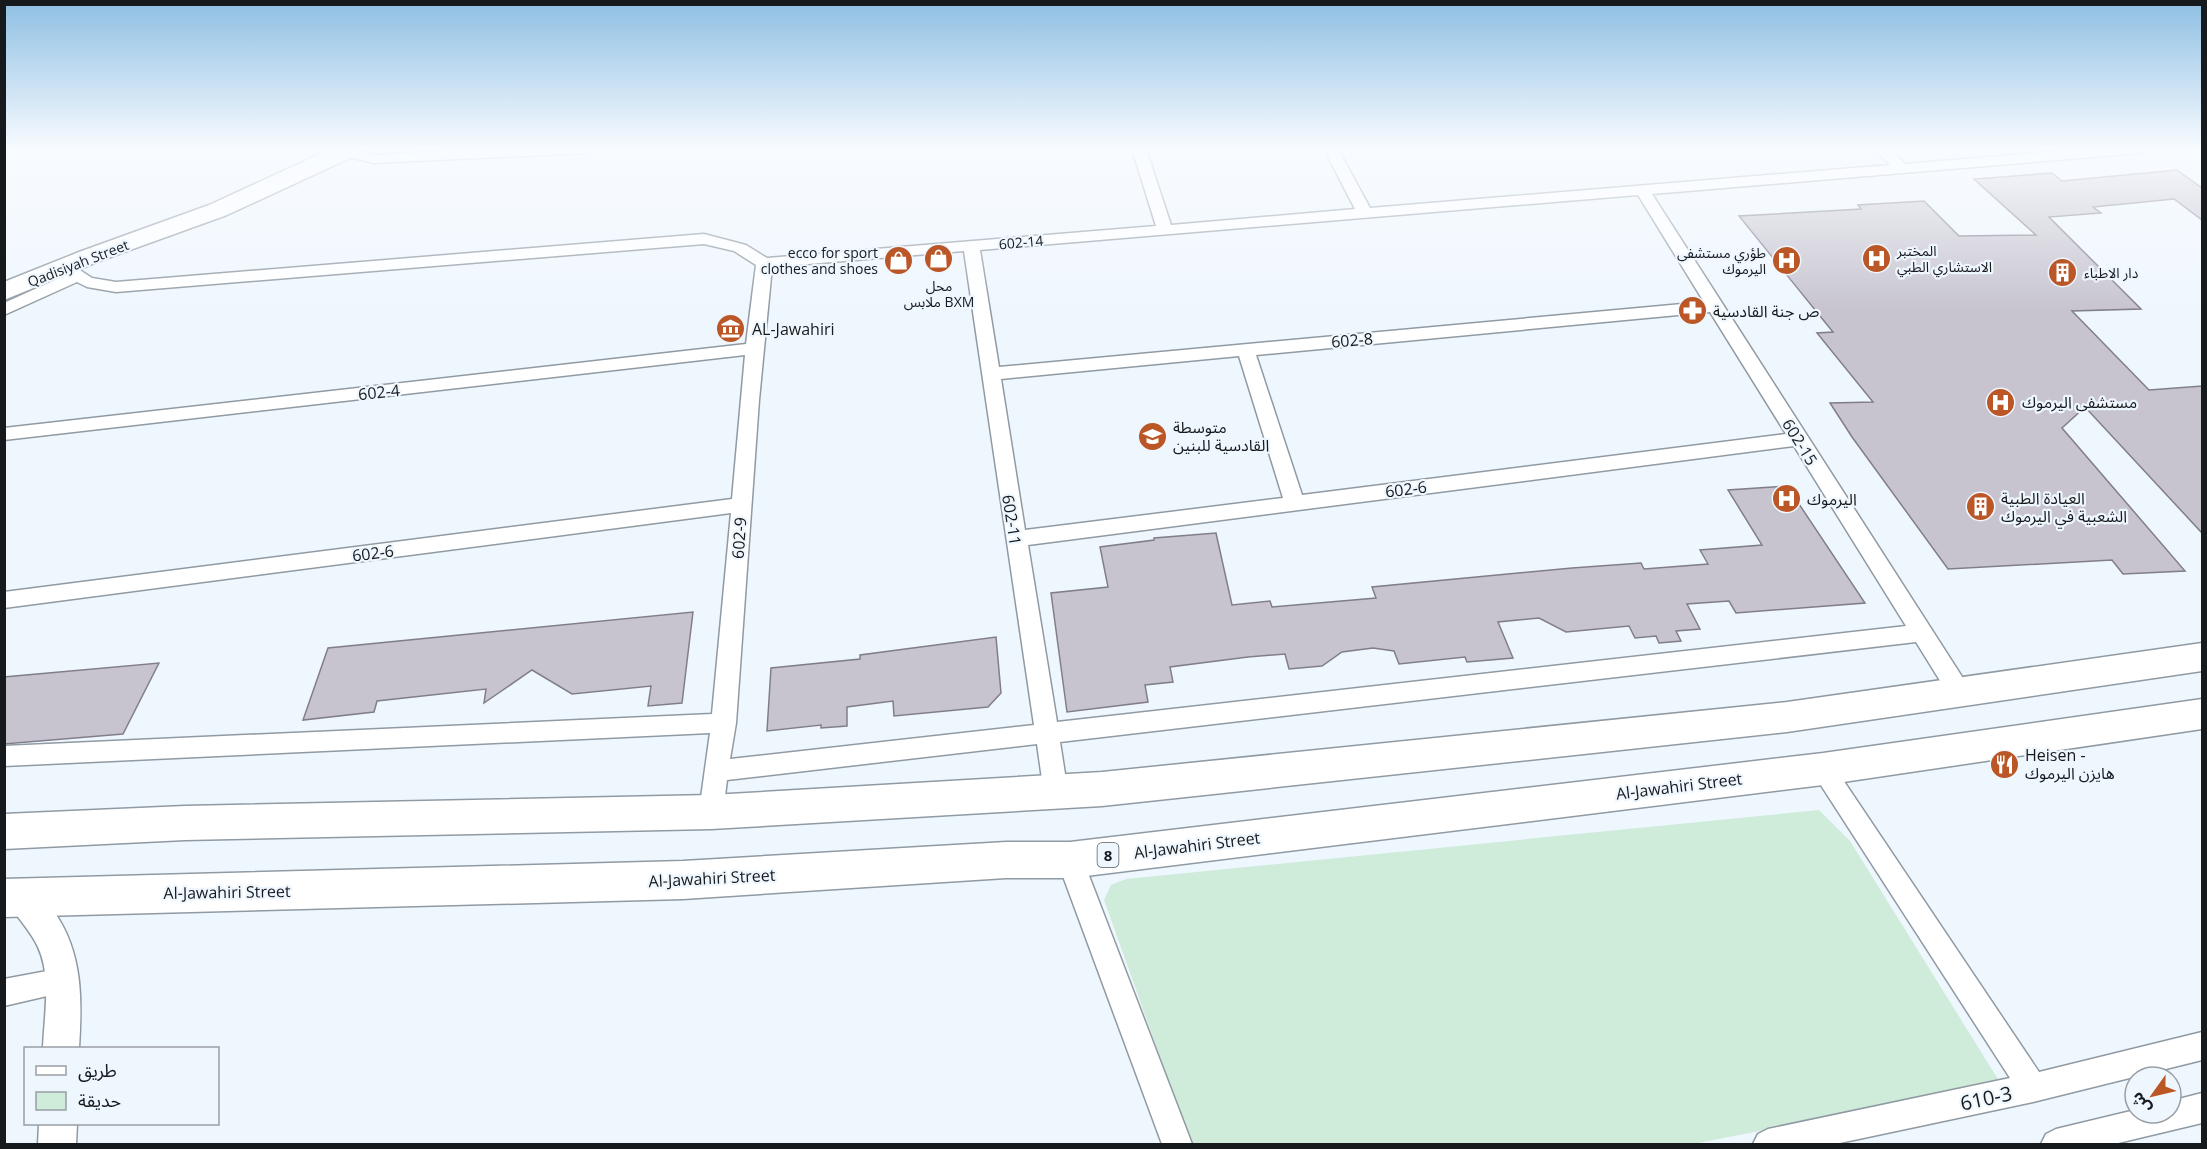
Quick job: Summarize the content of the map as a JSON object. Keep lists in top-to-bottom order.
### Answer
{
  "streets": {
    "main road": ["Qadisiyah Street", "Al-Jawahiri Street", "8"],
    "street": [
      "602-14",
      "602-8",
      "602-4",
      "602-15",
      "602-6",
      "602-11",
      "602-9",
      "610-3"
    ]
  },
  "crossings": [
    ["602-14", "602-11"],
    ["602-14", "602-9"],
    ["602-8", "602-15"],
    ["602-8", "602-11"],
    ["602-4", "602-9"],
    ["602-15", "602-6"],
    ["602-6", "602-11"],
    ["602-6", "602-9"]
  ],
  "places": {
    "shop": ["محل ملابس BXM", "ecco for sport clothes and shoes"],
    "hospital": [
      "المختبر الاستشاري الطبي",
      "طؤري مستشفى اليرموك",
      "مستشفى اليرموك",
      "اليرموك"
    ],
    "building": ["دار الاطباء", "العيادة الطبية الشعبية في اليرموك"],
    "pharmacy": ["ص جنة القادسية"],
    "museum": ["AL-Jawahiri"],
    "school or university": ["متوسطة القادسية للبنين"],
    "restaurant": ["Heisen - هايزن اليرموك"]
  },
  "legend": ["طريق", "حديقة"],
  "north": "bottom left"
}
